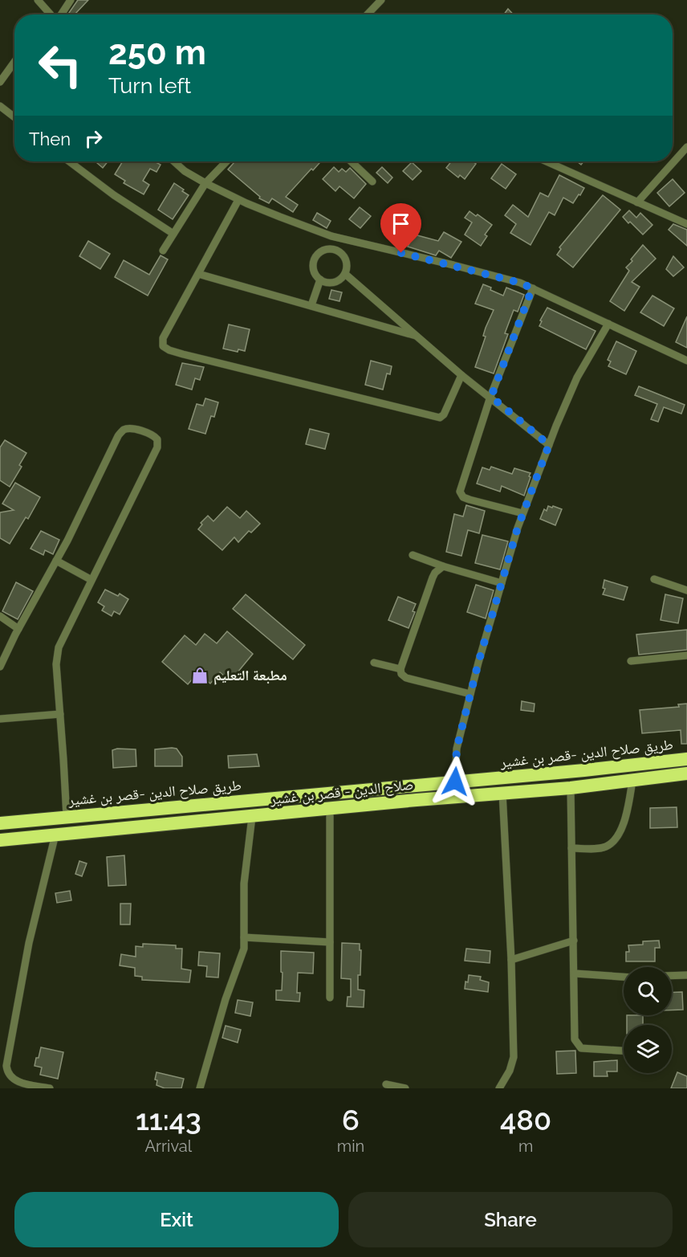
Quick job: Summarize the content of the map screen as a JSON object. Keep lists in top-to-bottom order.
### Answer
{
  "streets": {
    "highway": ["طريق صلاح الدين -قصر بن غشير", "صلاح الدين - قصر بن غشير"]
  },
  "places": {
    "shop": ["مطبعة التعليم"]
  },
  "page": {
    "turn": ["250 m", "Turn left"],
    "then": "Then",
    "eta": [
      "11:43",
      "Arrival",
      "6",
      "min",
      "480",
      "m"
    ],
    "buttons": ["Exit", "Share"]
  }
}
